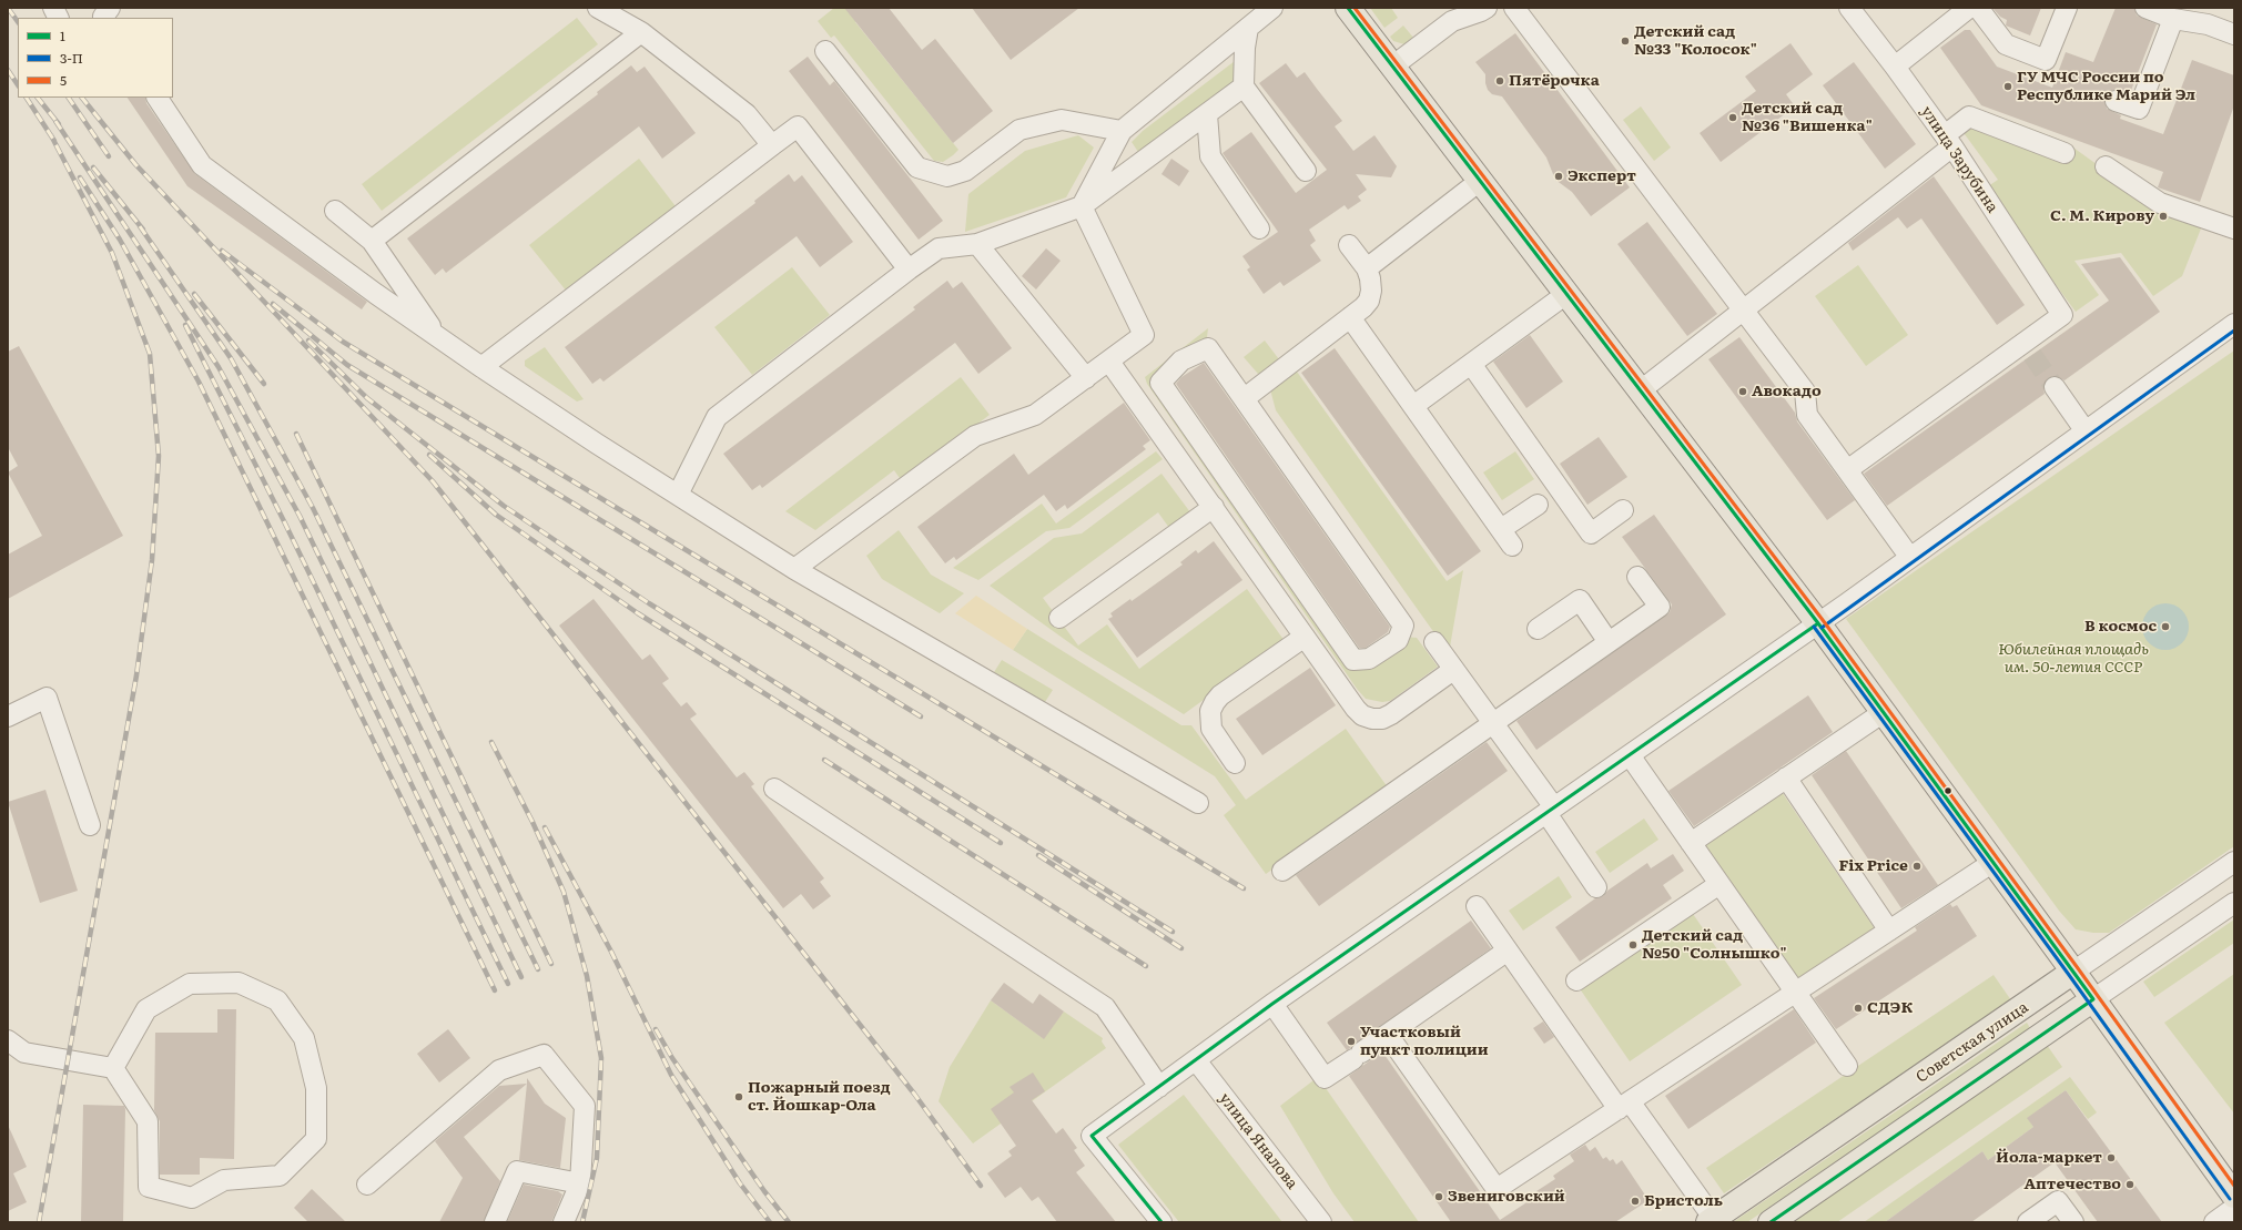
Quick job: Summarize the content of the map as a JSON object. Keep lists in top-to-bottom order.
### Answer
{
  "streets": {
    "main road": ["Советская улица"],
    "street": ["улица Зарубина", "улица Яналова"]
  },
  "parks": ["Юбилейная площадь им. 50-летия СССР"],
  "places": [
    "Детский сад №33 \"Колосок\"",
    "Пятёрочка",
    "ГУ МЧС России по Республике Марий Эл",
    "Детский сад №36 \"Вишенка\"",
    "Эксперт",
    "С. М. Кирову",
    "Авокадо",
    "В космос",
    "Fix Price",
    "Детский сад №50 \"Солнышко\"",
    "СДЭК",
    "Участковый пункт полиции",
    "Пожарный поезд ст. Йошкар-Ола",
    "Йола-маркет",
    "Аптечество",
    "Звениговский",
    "Бристоль"
  ],
  "lines": ["transit line 1", "transit line 5", "transit line 3-П"],
  "legend": ["1", "3-П", "5"]
}
